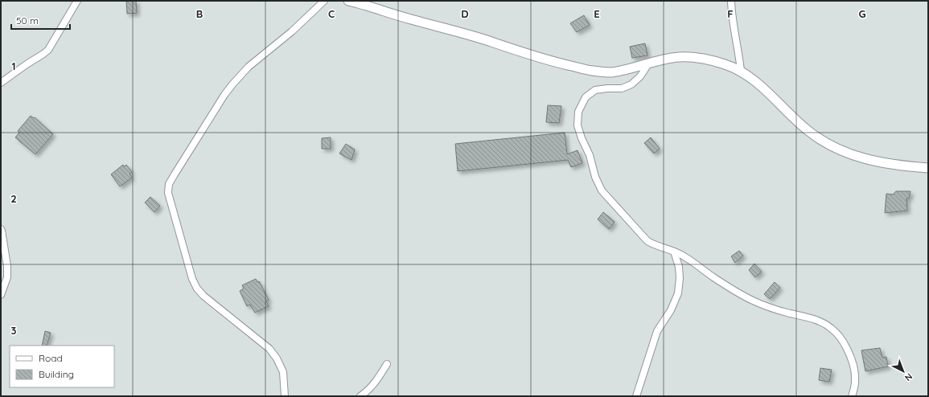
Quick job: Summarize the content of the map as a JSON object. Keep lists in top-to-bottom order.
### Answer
{
  "legend": ["Road", "Building"],
  "scale_bar": "50 m",
  "north": "bottom right",
  "grid": {
    "columns": [
      "B",
      "C",
      "D",
      "E",
      "F",
      "G"
    ],
    "rows": ["1", "2", "3"]
  }
}
